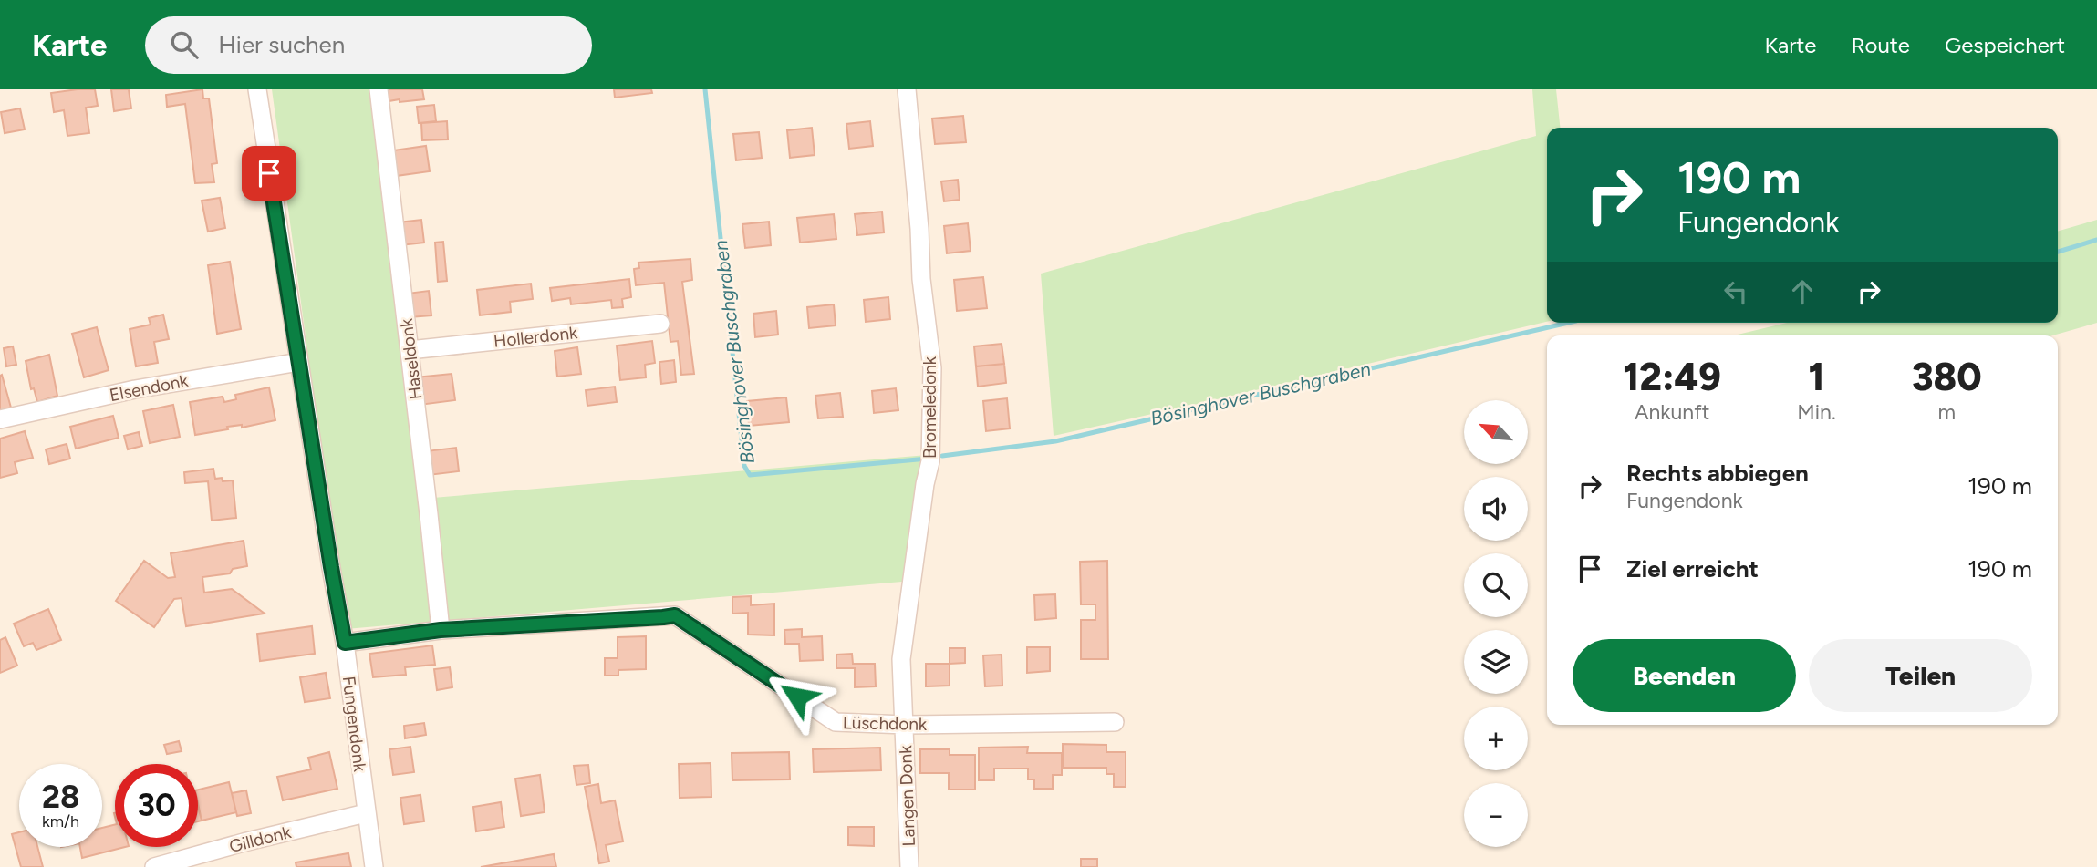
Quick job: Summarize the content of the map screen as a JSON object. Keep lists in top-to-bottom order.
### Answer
{
  "streets": {
    "street": [
      "Hollerdonk",
      "Haseldonk",
      "Elsendonk",
      "Bromeledonk",
      "Lüschdonk",
      "Fungendonk",
      "Langen Donk",
      "Gilldonk"
    ]
  },
  "crossings": [
    ["Hollerdonk", "Haseldonk"],
    ["Haseldonk", "Lüschdonk"],
    ["Elsendonk", "Fungendonk"],
    ["Bromeledonk", "Lüschdonk"],
    ["Bromeledonk", "Langen Donk"],
    ["Lüschdonk", "Fungendonk"],
    ["Lüschdonk", "Langen Donk"],
    ["Fungendonk", "Gilldonk"]
  ],
  "water": ["Bösinghover Buschgraben"],
  "north": "top left",
  "page": {
    "header": "Karte",
    "search": "Hier suchen",
    "nav": ["Karte", "Route", "Gespeichert"],
    "turn": ["190 m", "Fungendonk"],
    "eta": [
      "12:49",
      "Ankunft",
      "1",
      "Min.",
      "380",
      "m"
    ],
    "map_buttons": ["+", "−"],
    "list": [
      {
        "name": "Rechts abbiegen",
        "note": "Fungendonk",
        "value": "190 m"
      },
      {
        "name": "Ziel erreicht",
        "value": "190 m"
      }
    ],
    "buttons": ["Beenden", "Teilen"],
    "speed": "28 km/h",
    "limit": "30"
  }
}
